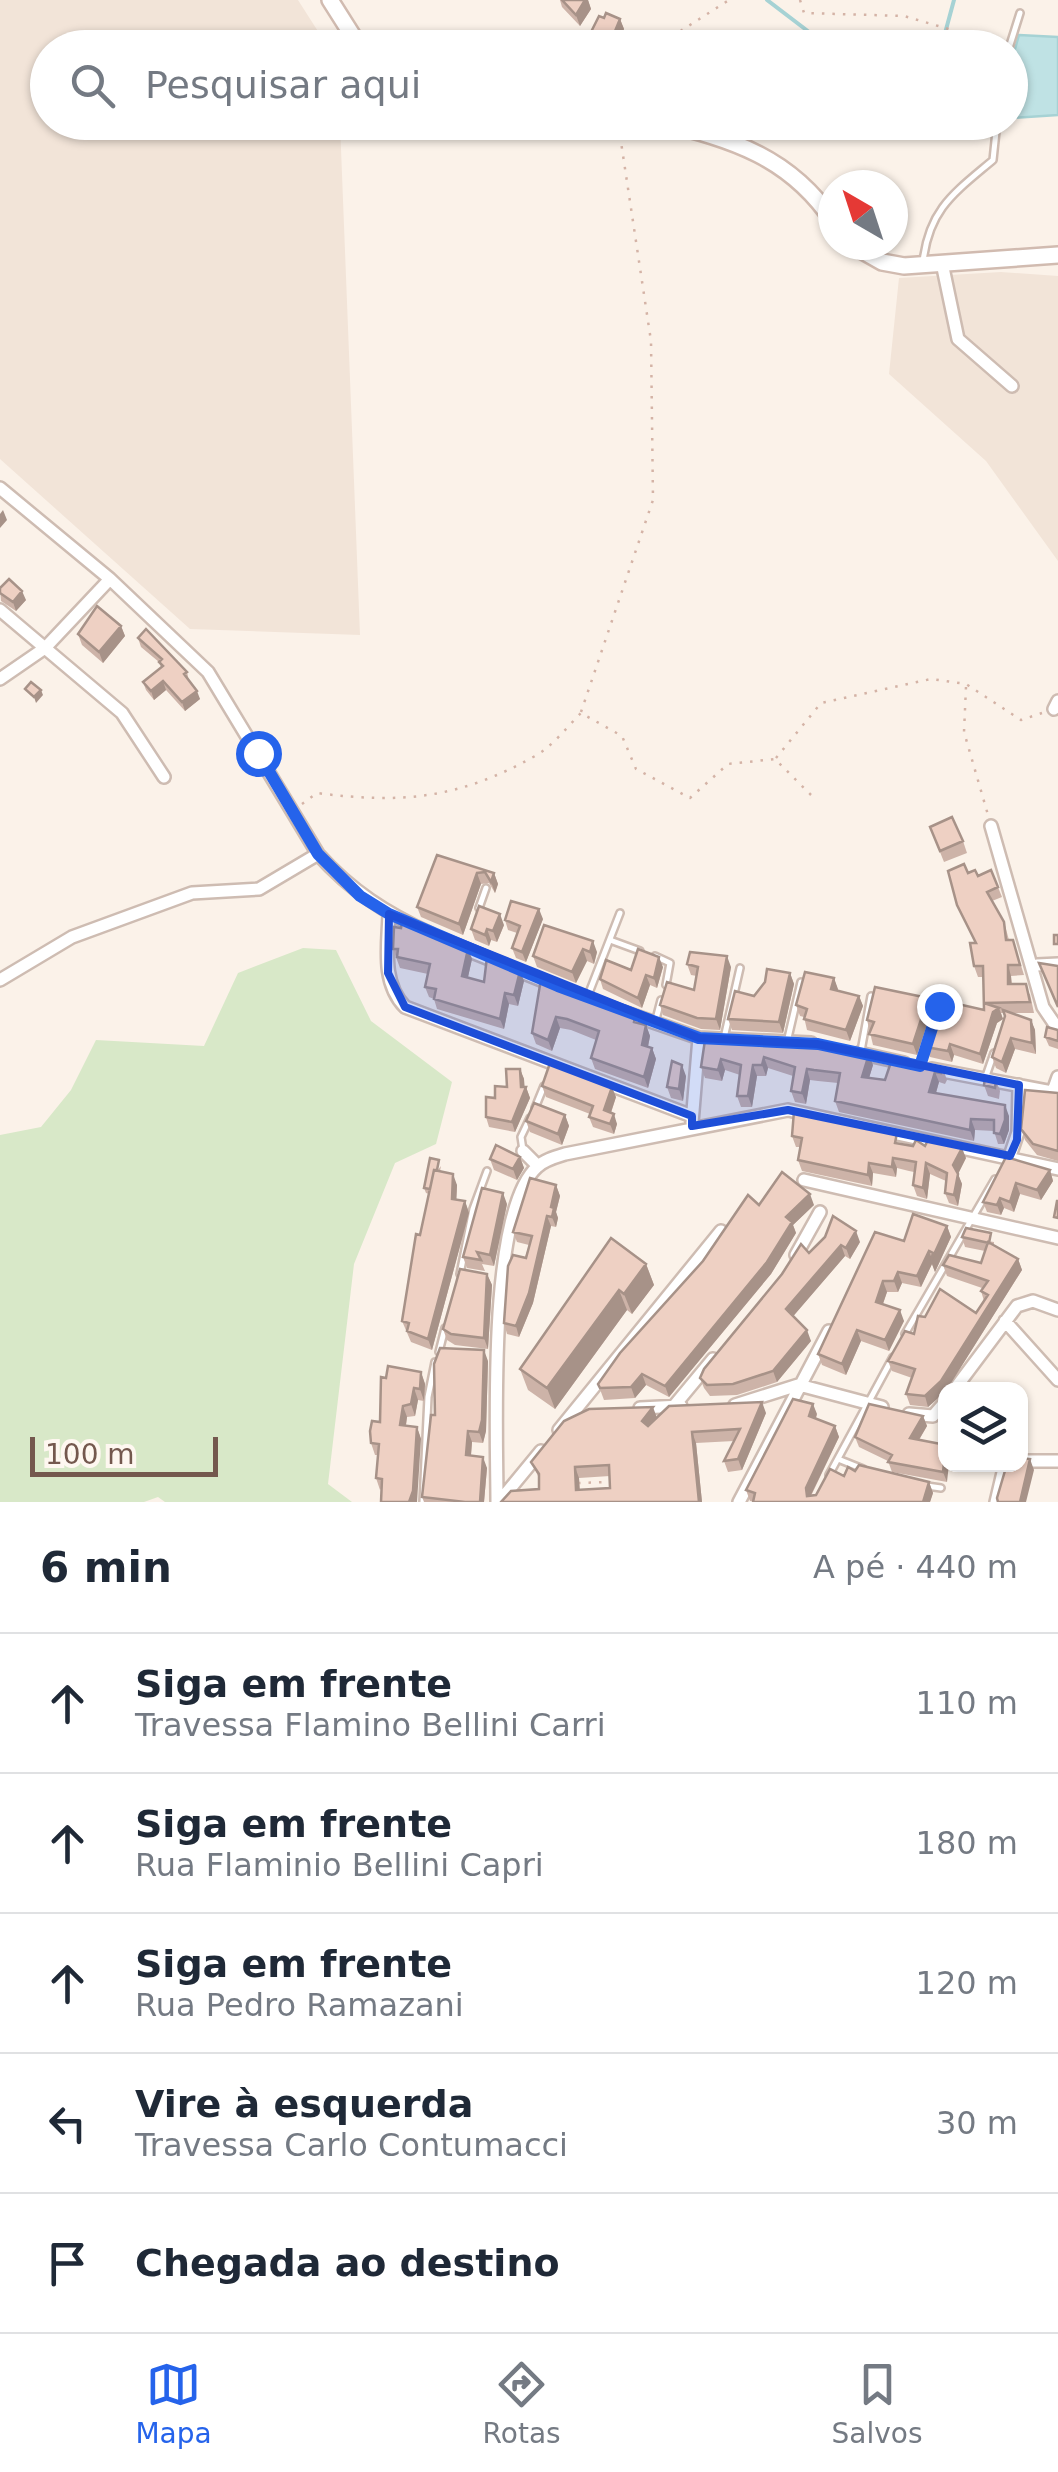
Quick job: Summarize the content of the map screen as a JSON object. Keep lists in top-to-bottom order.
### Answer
{
  "scale_bar": "100 m",
  "north": "top left",
  "page": {
    "search": "Pesquisar aqui",
    "scale": "100 m",
    "heading": ["6 min", "A pé · 440 m"],
    "list": [
      ["Siga em frente", "Travessa Flamino Bellini Carri", "110 m"],
      ["Siga em frente", "Rua Flaminio Bellini Capri", "180 m"],
      ["Siga em frente", "Rua Pedro Ramazani", "120 m"],
      ["Vire à esquerda", "Travessa Carlo Contumacci", "30 m"],
      "Chegada ao destino"
    ],
    "nav": ["Mapa", "Rotas", "Salvos"]
  }
}
